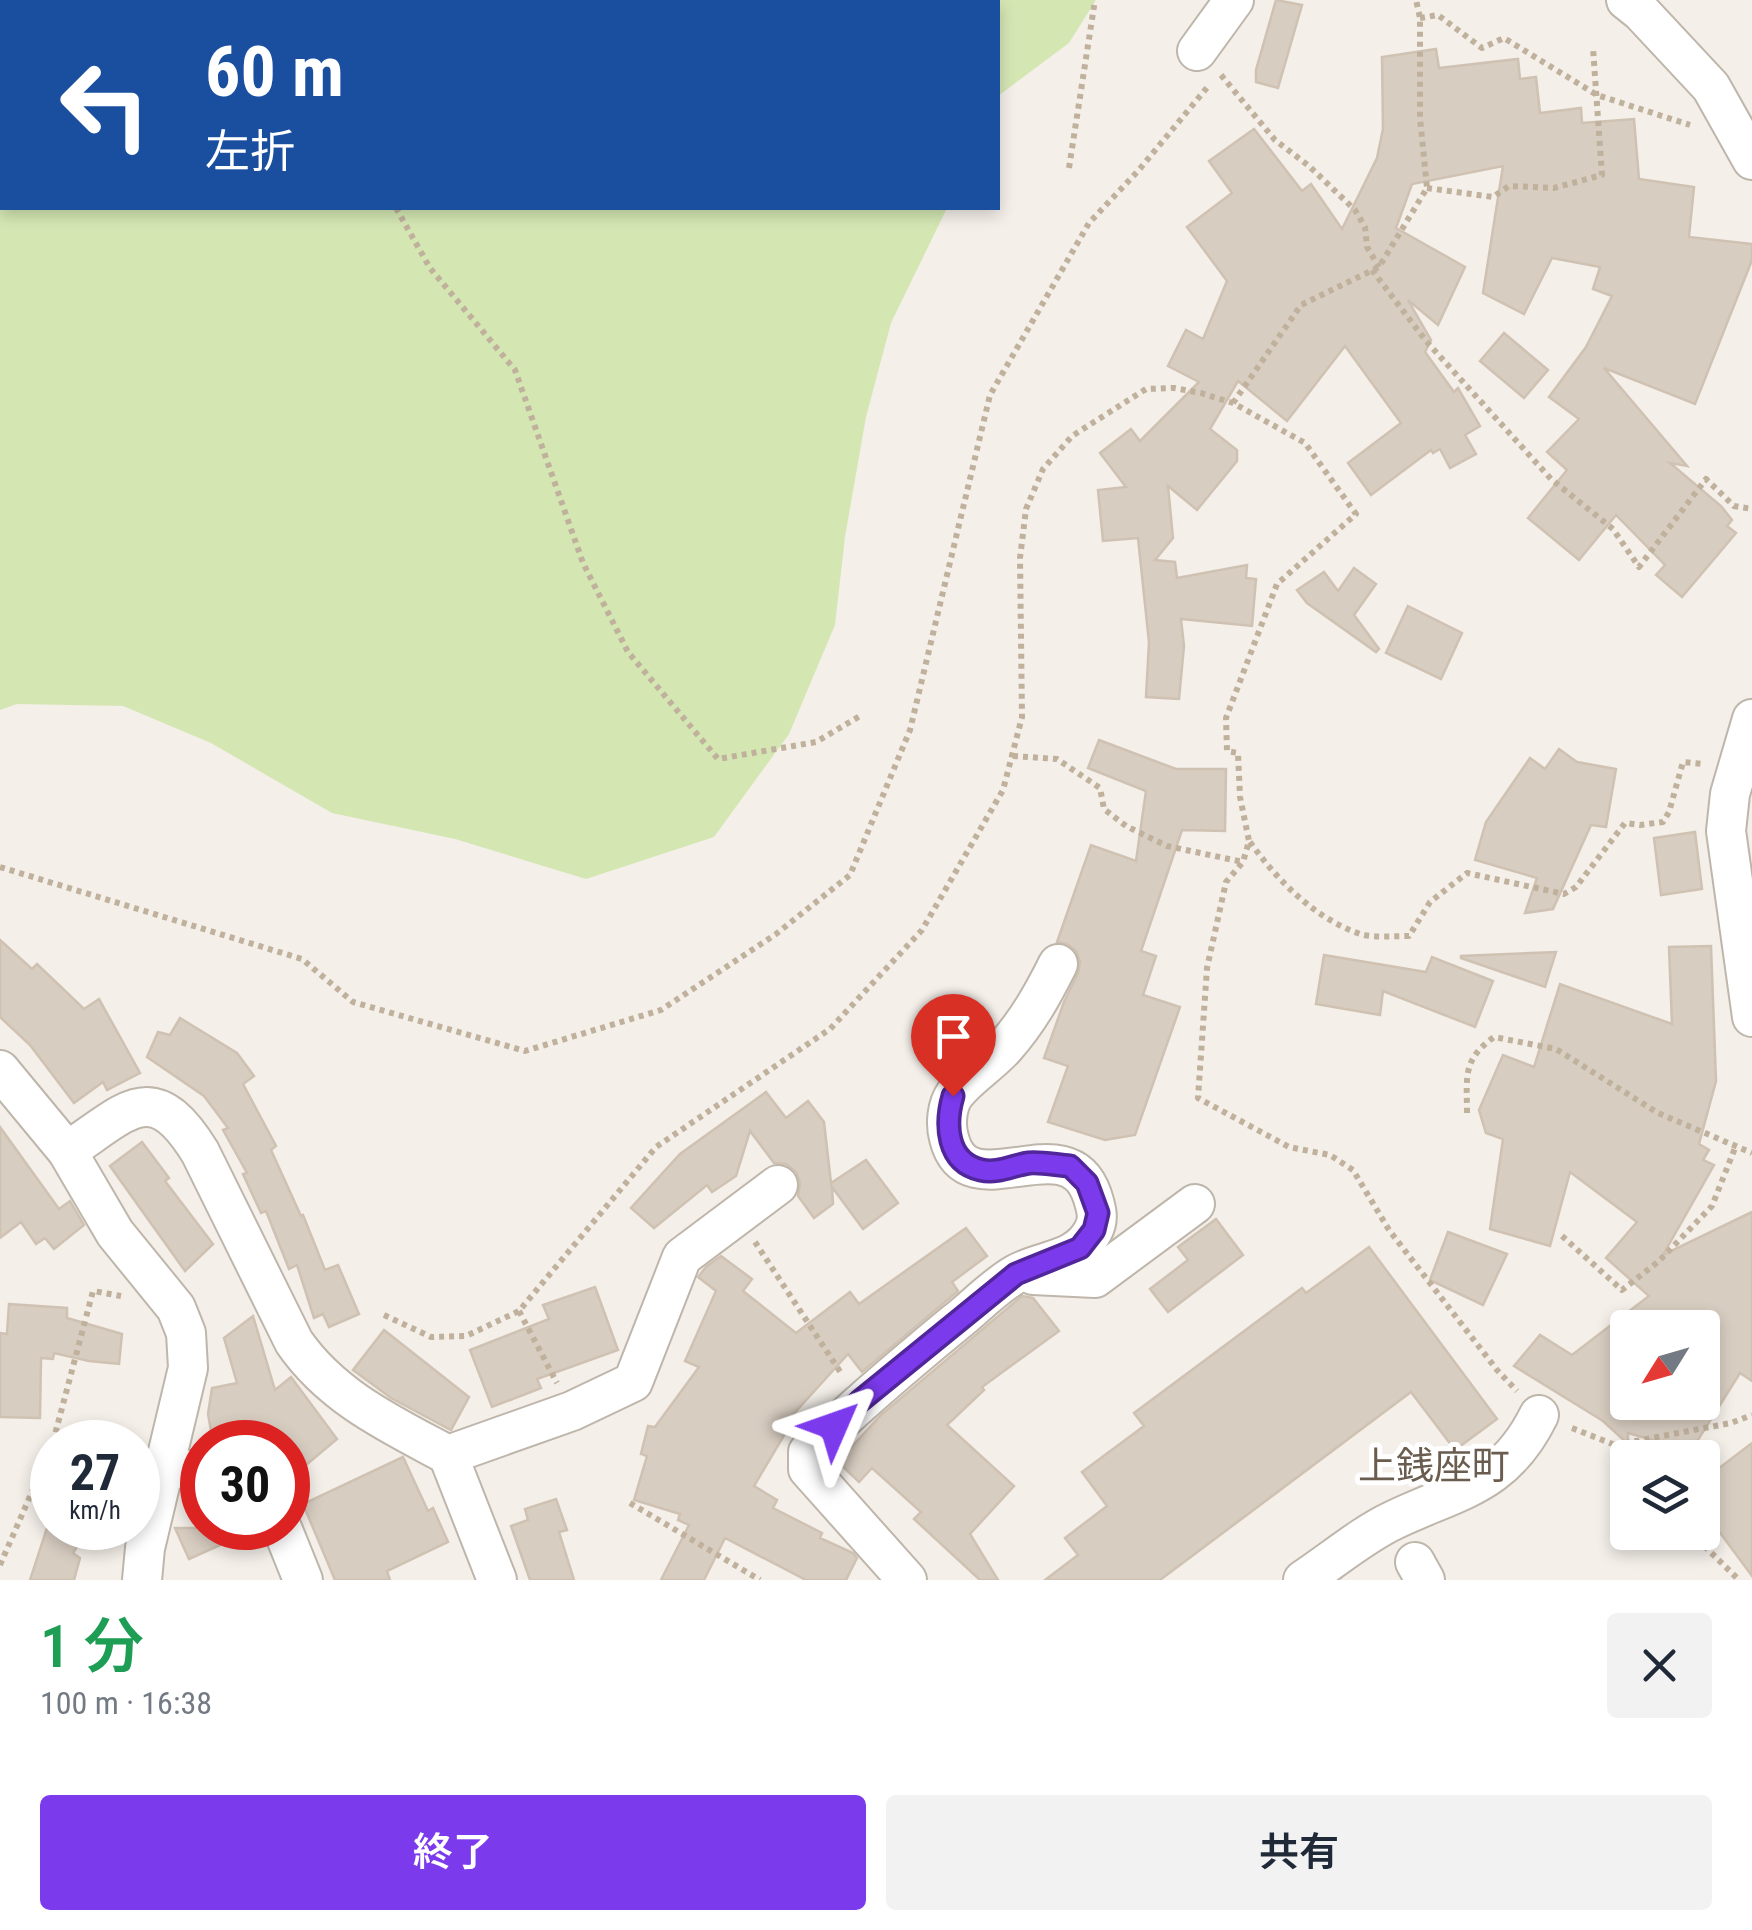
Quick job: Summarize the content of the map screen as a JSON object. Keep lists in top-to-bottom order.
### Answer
{
  "districts": ["上銭座町"],
  "north": "bottom left",
  "page": {
    "turn": ["60 m", "左折"],
    "speed": "27 km/h",
    "limit": "30",
    "heading": ["1 分", "100 m · 16:38"],
    "buttons": ["終了", "共有"]
  }
}
